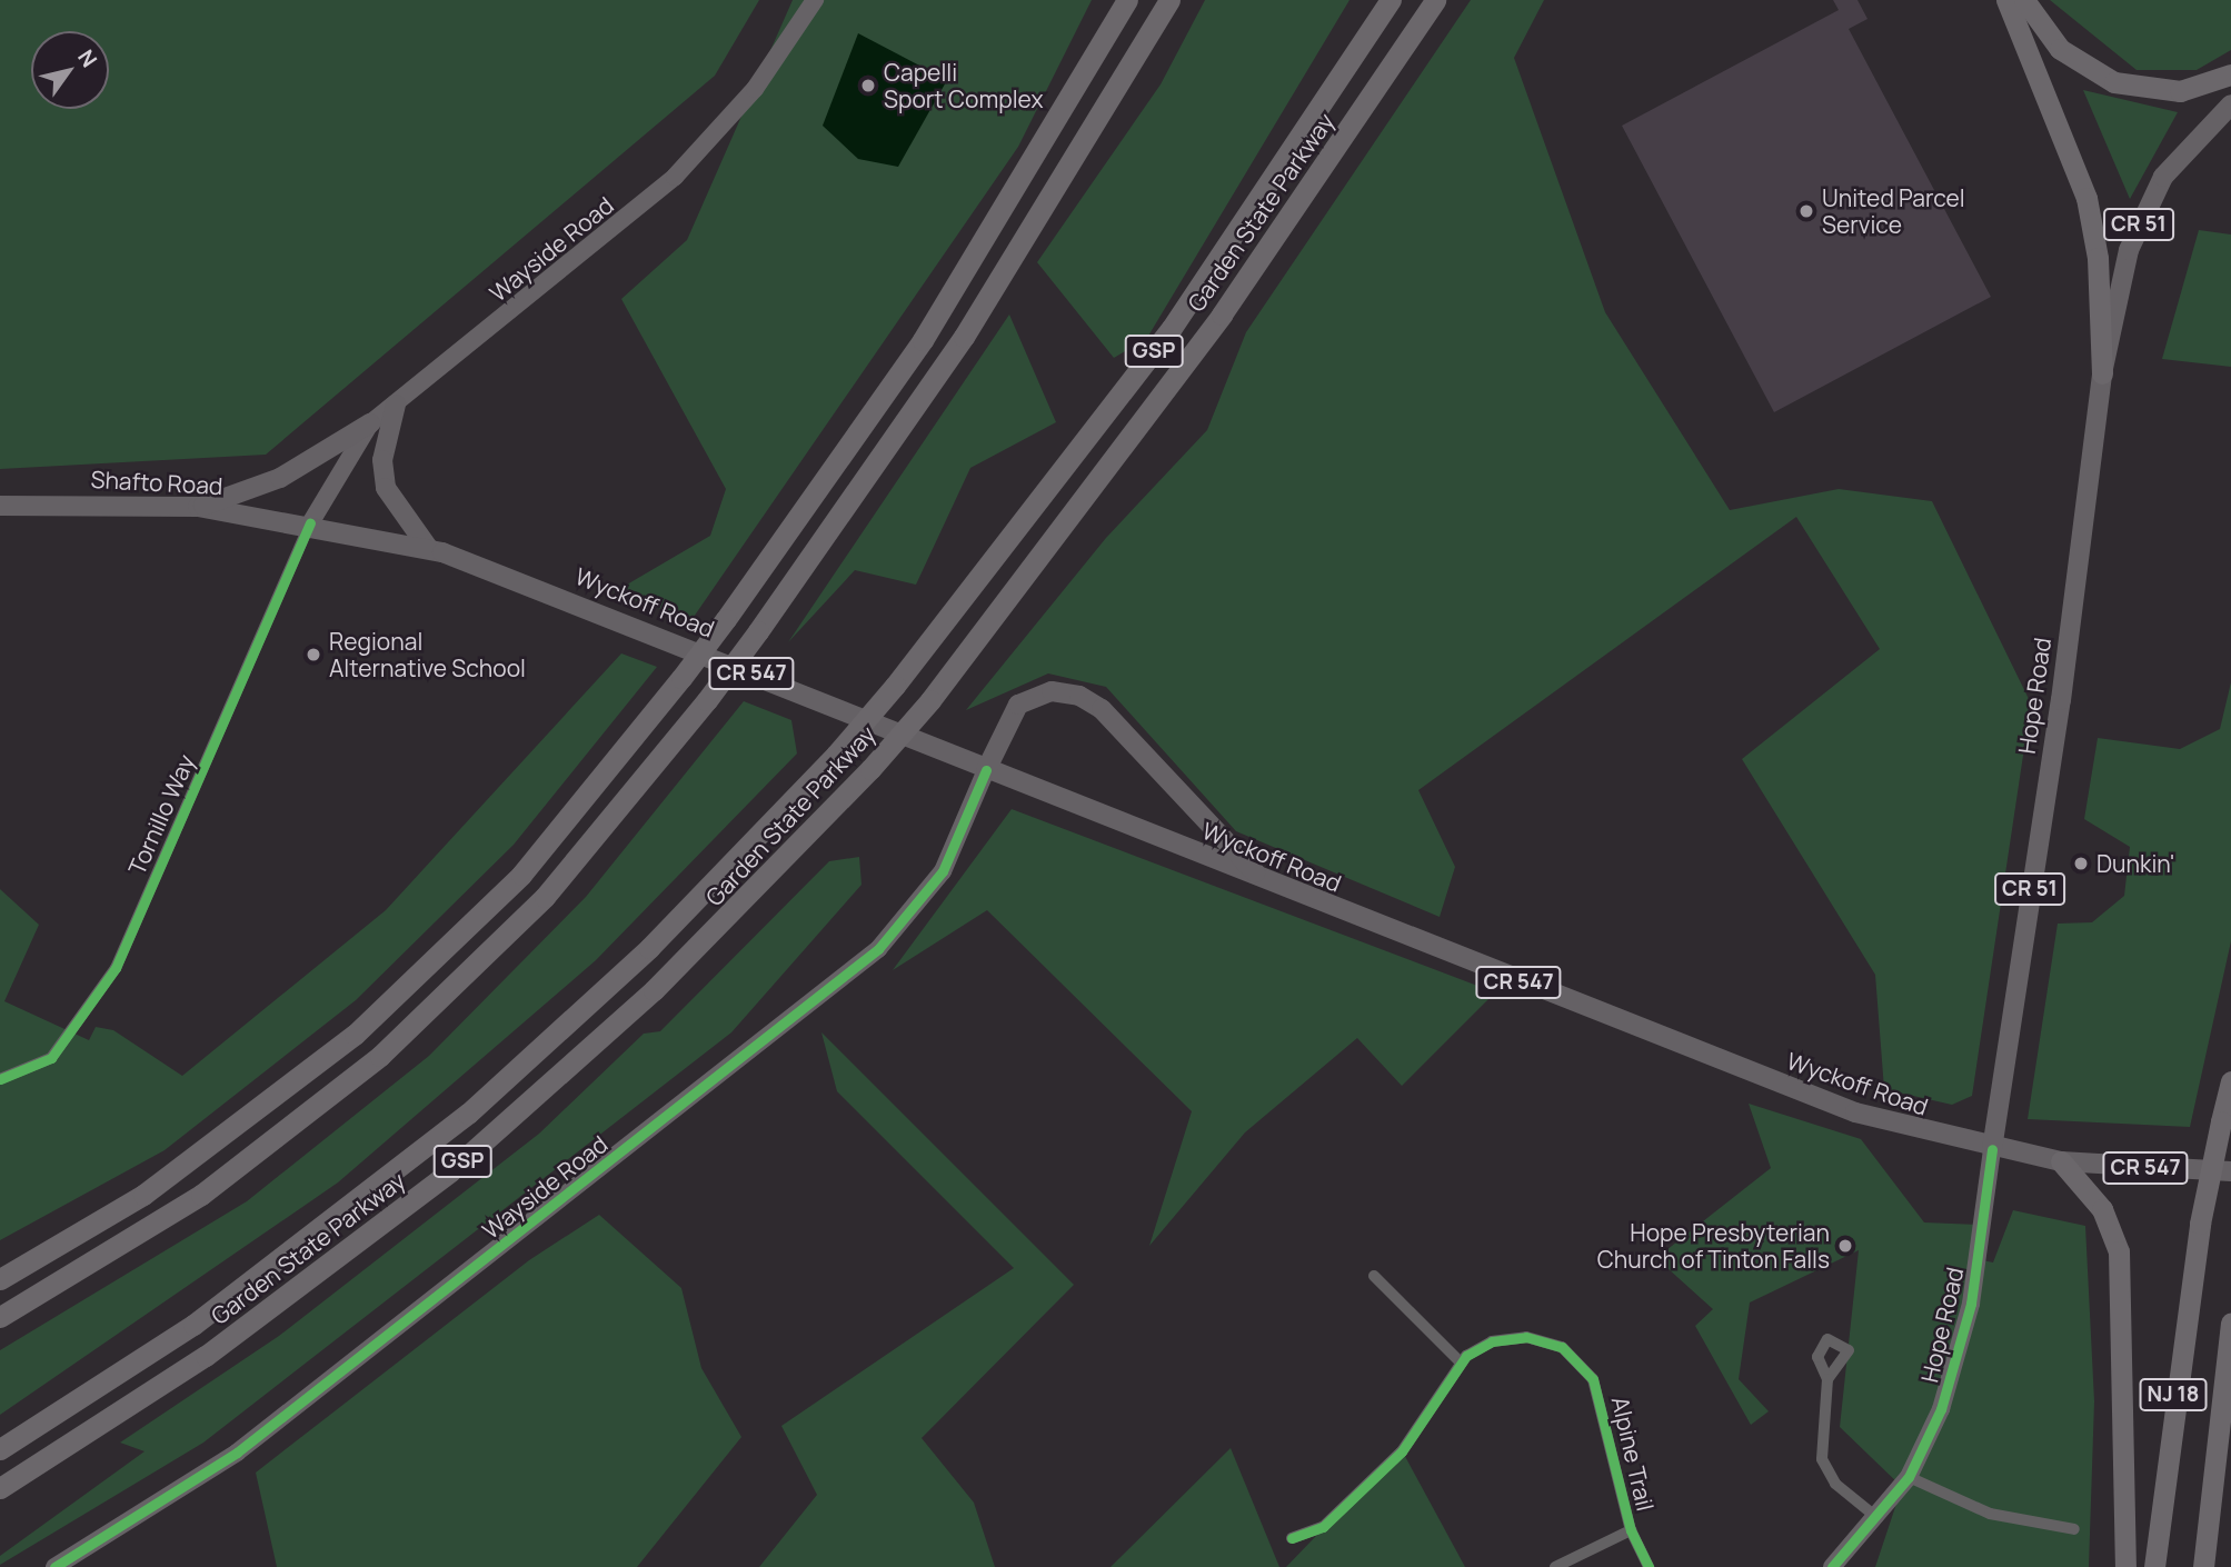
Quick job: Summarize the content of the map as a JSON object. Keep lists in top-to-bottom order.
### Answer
{
  "streets": {
    "highway": ["Garden State Parkway", "GSP", "NJ 18"],
    "main road": [
      "CR 51",
      "Shafto Road",
      "Wyckoff Road",
      "CR 547",
      "Hope Road"
    ],
    "street": ["Wayside Road", "Tornillo Way", "Alpine Trail"]
  },
  "crossings": [
    ["Wayside Road", "Shafto Road"],
    ["Wayside Road", "Wyckoff Road"],
    ["Wayside Road", "Tornillo Way"],
    ["Shafto Road", "Wyckoff Road"],
    ["Shafto Road", "Tornillo Way"],
    ["Wyckoff Road", "Hope Road"],
    ["Wyckoff Road", "Tornillo Way"]
  ],
  "places": [
    "Capelli Sport Complex",
    "United Parcel Service",
    "Regional Alternative School",
    "Dunkin'",
    "Hope Presbyterian Church of Tinton Falls"
  ],
  "north": "top right"
}
